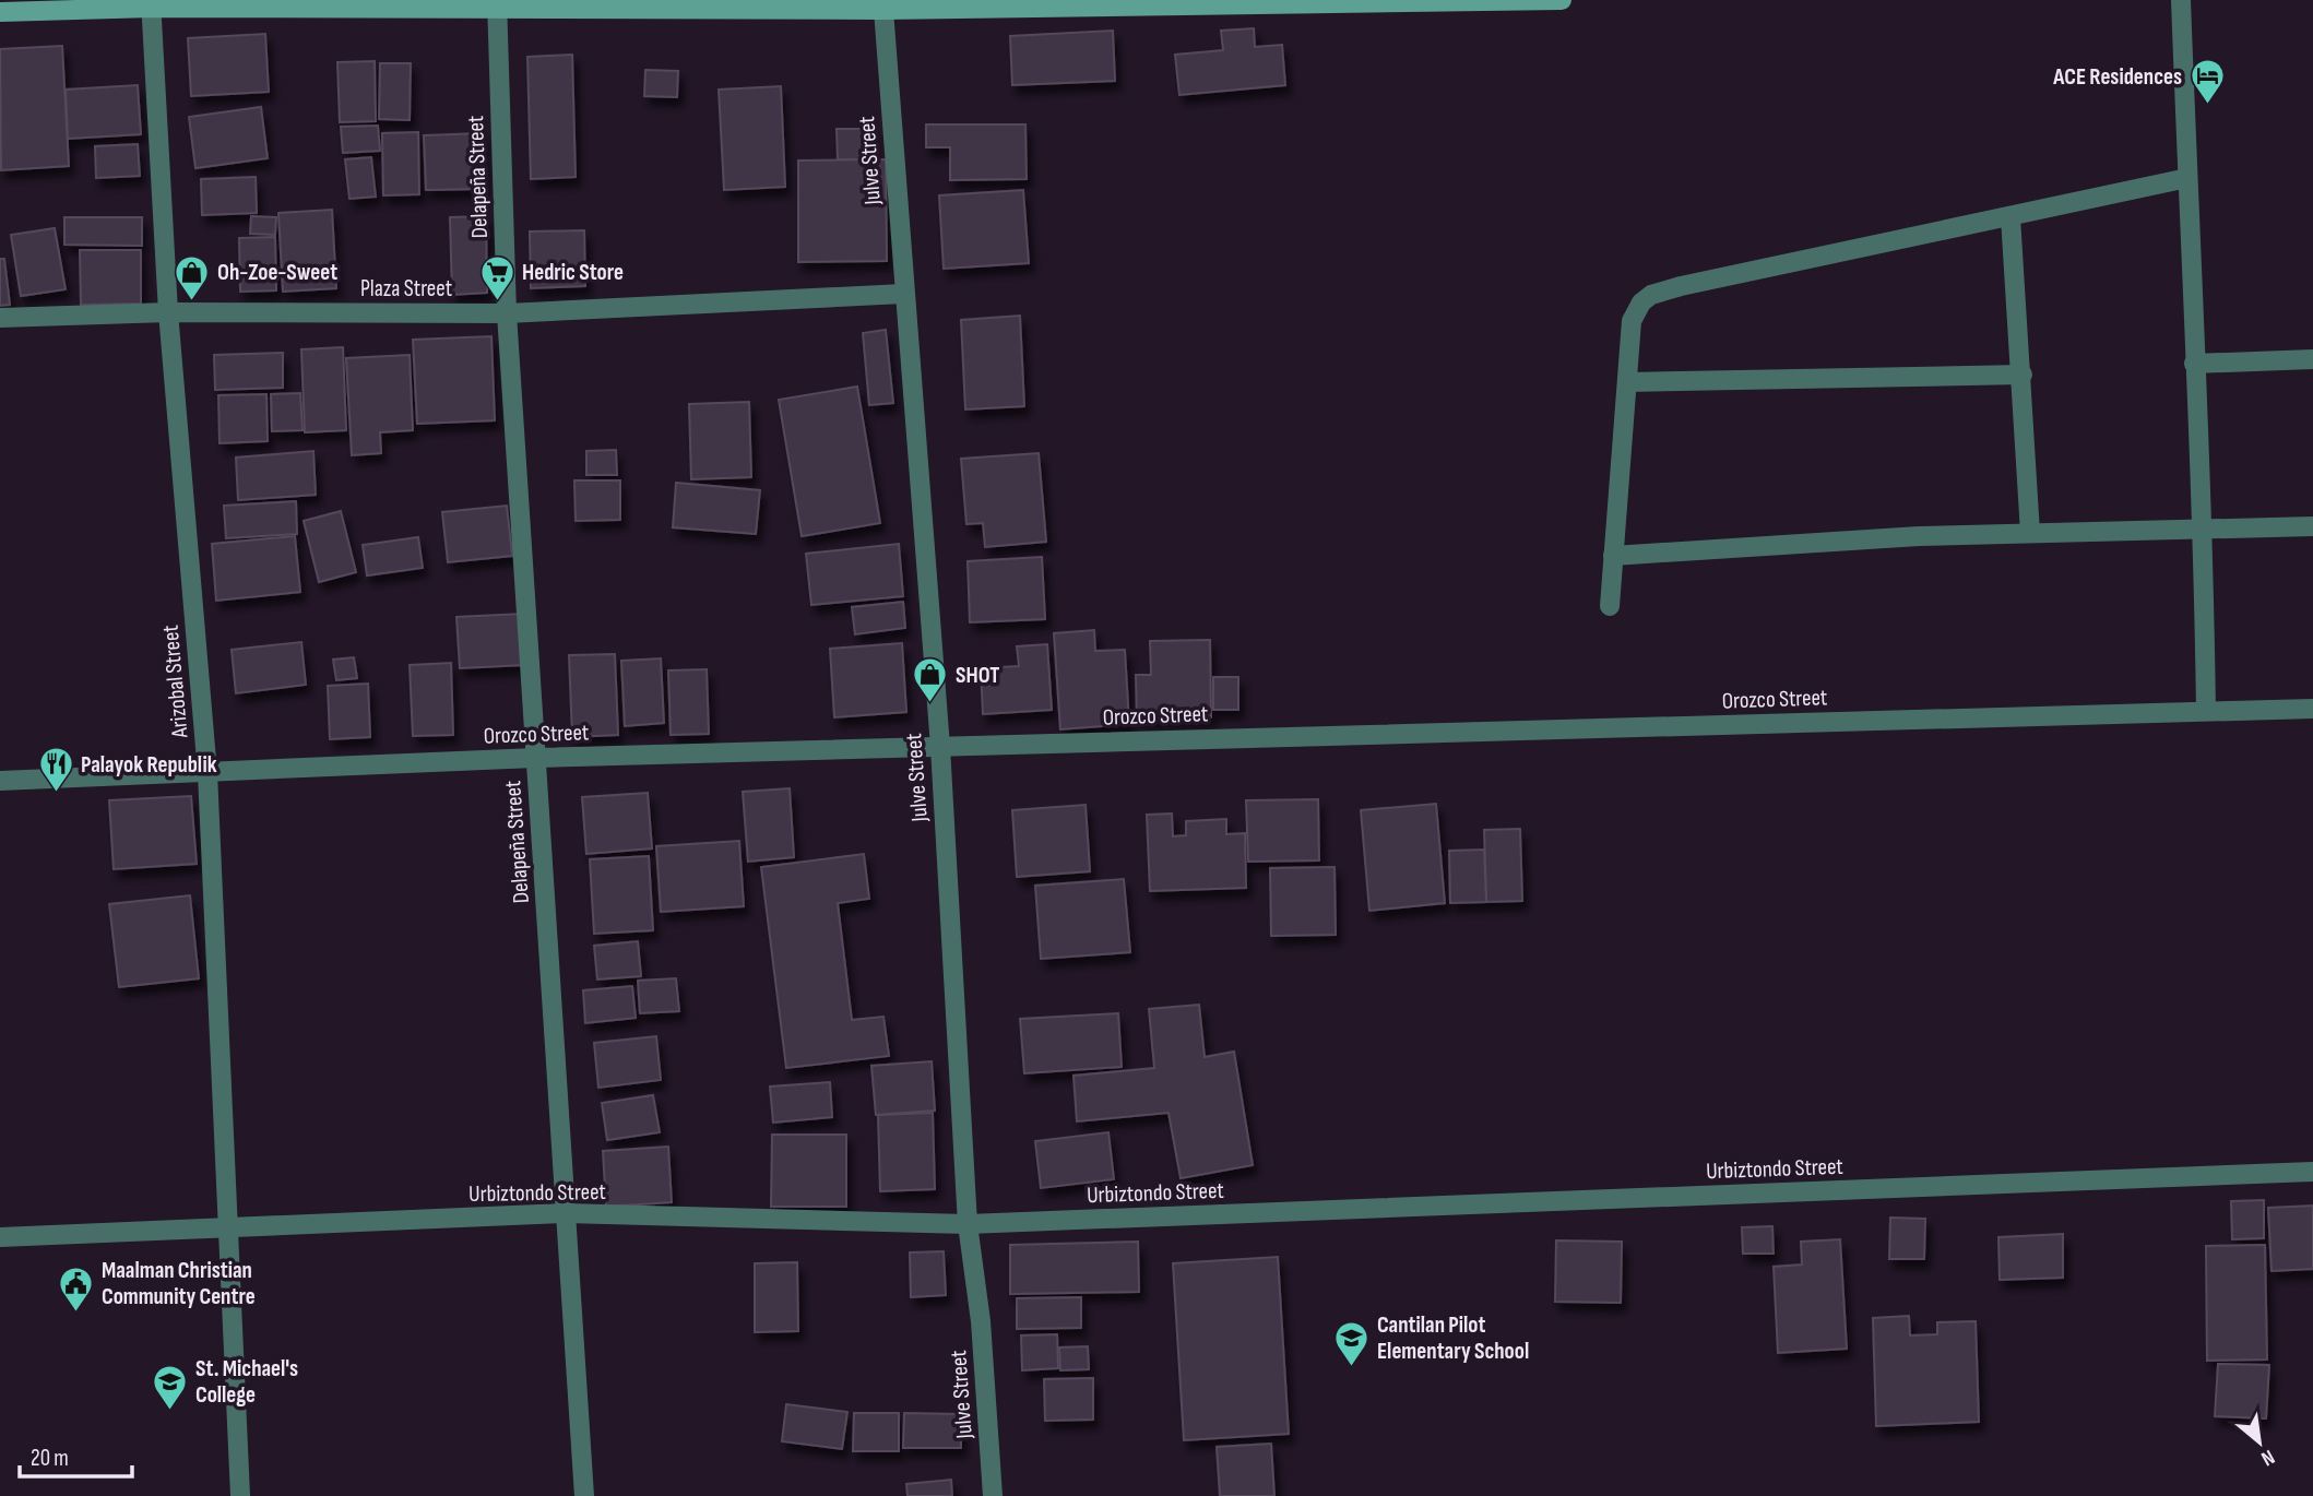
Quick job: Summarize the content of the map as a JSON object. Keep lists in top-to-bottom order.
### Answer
{
  "streets": {
    "street": [
      "Julve Street",
      "Delapeña Street",
      "Plaza Street",
      "Arizobal Street",
      "Orozco Street",
      "Urbiztondo Street"
    ]
  },
  "crossings": [
    ["Julve Street", "Plaza Street"],
    ["Julve Street", "Orozco Street"],
    ["Julve Street", "Urbiztondo Street"],
    ["Delapeña Street", "Plaza Street"],
    ["Delapeña Street", "Orozco Street"],
    ["Delapeña Street", "Urbiztondo Street"],
    ["Plaza Street", "Arizobal Street"],
    ["Arizobal Street", "Orozco Street"],
    ["Arizobal Street", "Urbiztondo Street"]
  ],
  "places": {
    "hotel": ["ACE Residences"],
    "shop": ["Oh-Zoe-Sweet", "SHOT"],
    "supermarket": ["Hedric Store"],
    "restaurant": ["Palayok Republik"],
    "public building": ["Maalman Christian Community Centre"],
    "school or university": ["Cantilan Pilot Elementary School", "St. Michael's College"]
  },
  "scale_bar": "20 m",
  "north": "bottom right"
}
